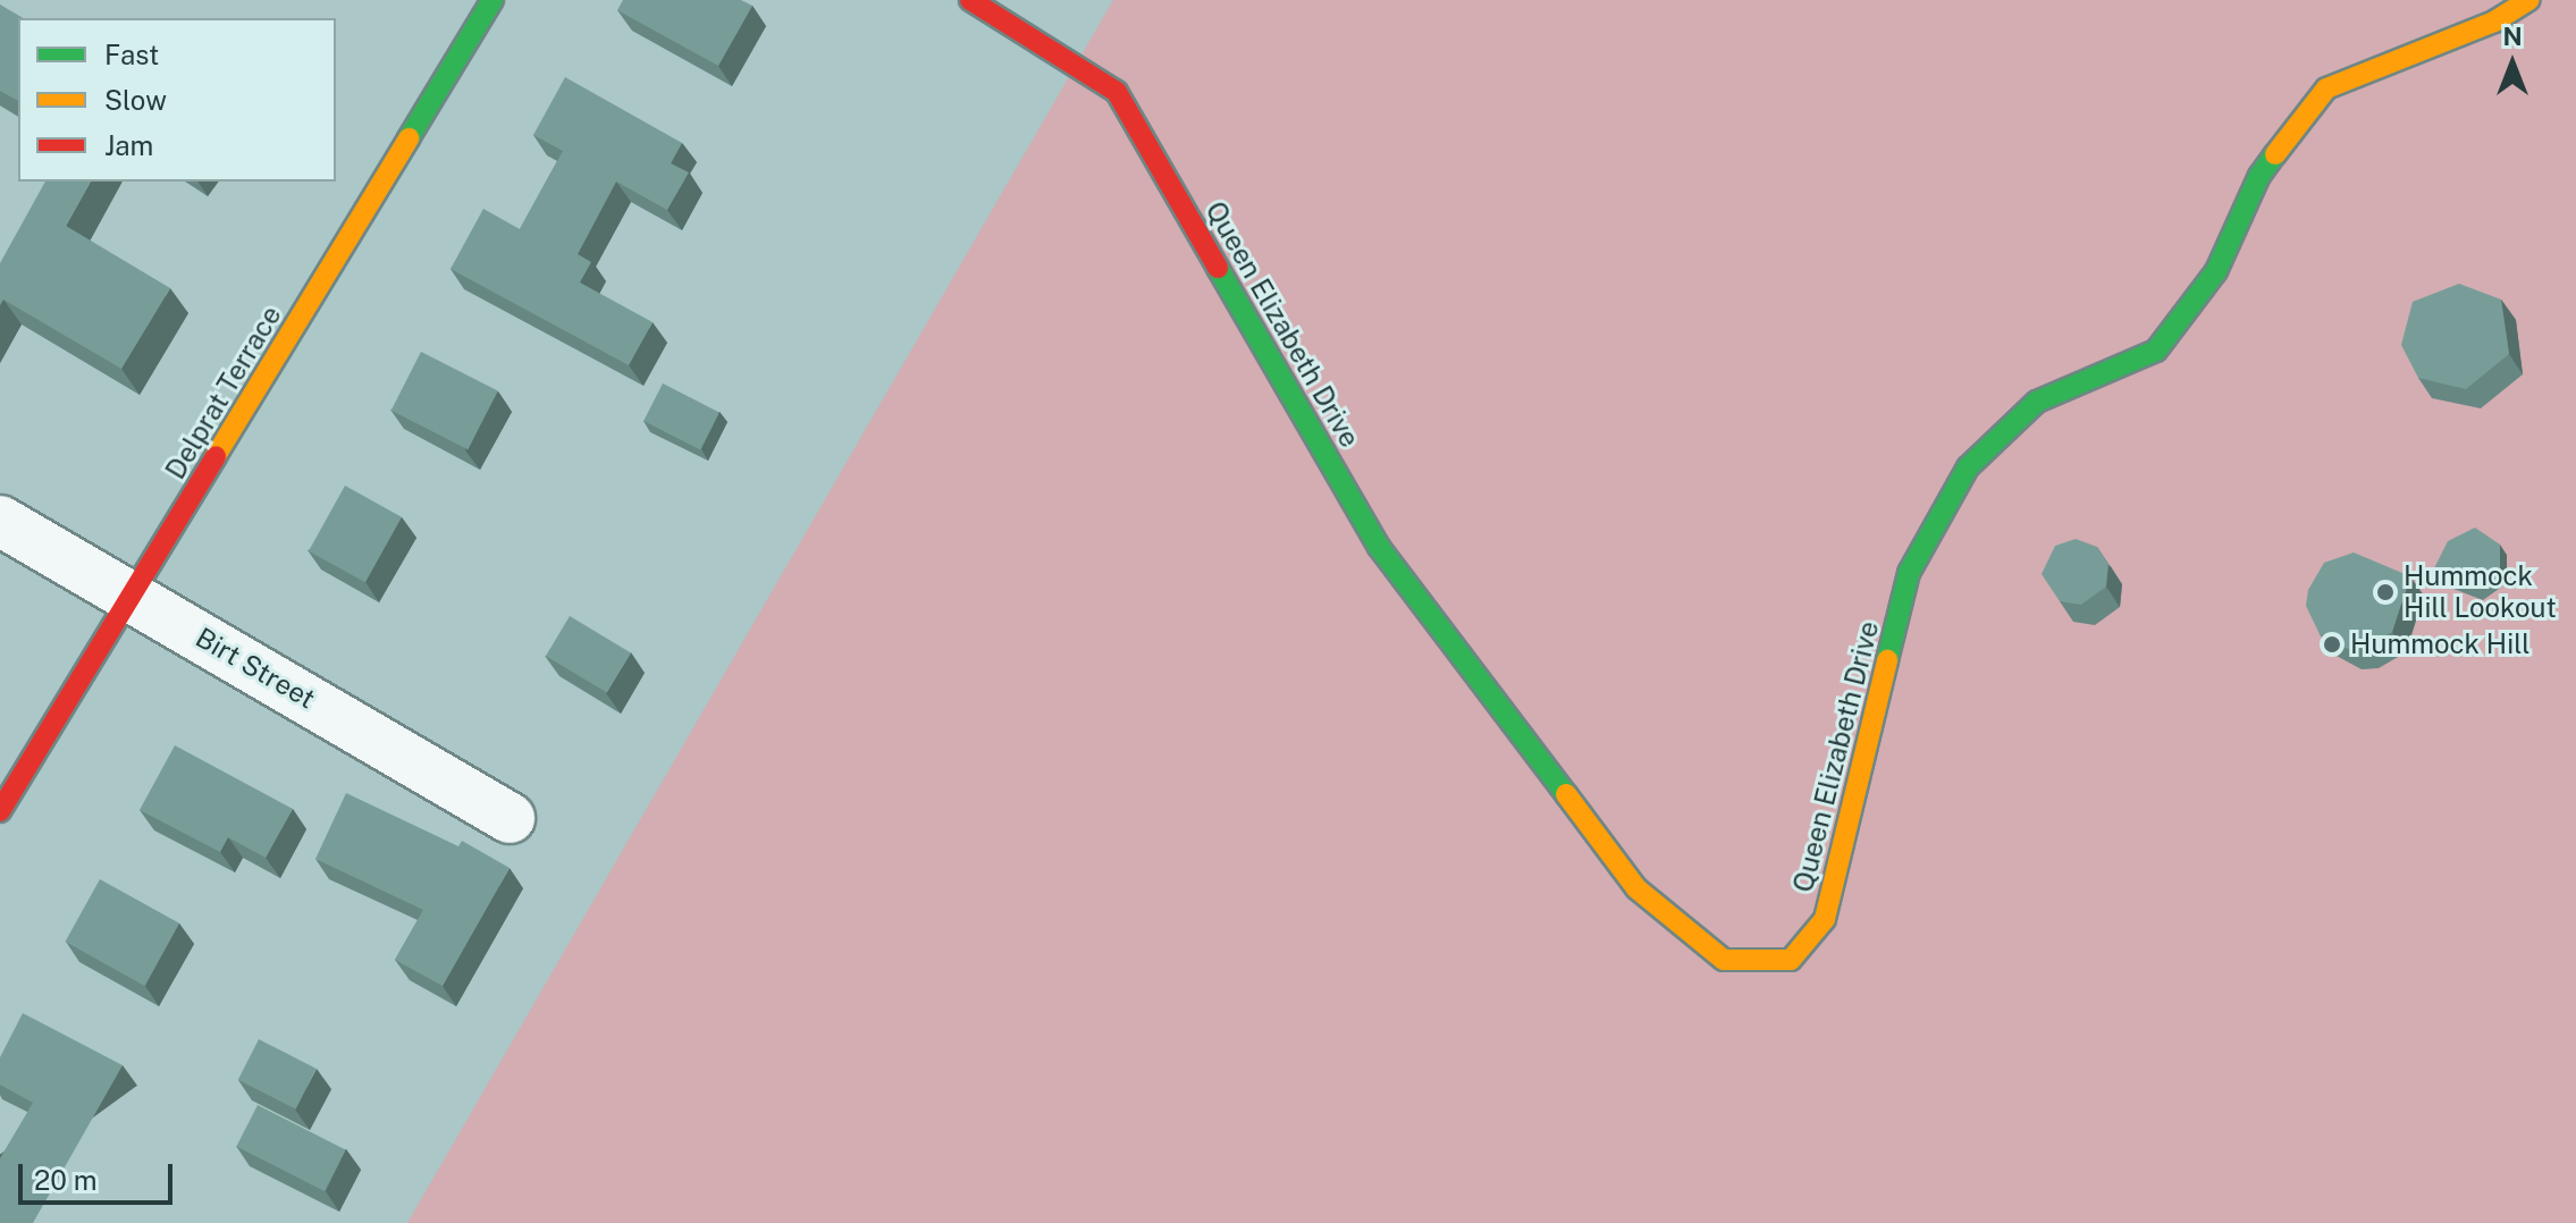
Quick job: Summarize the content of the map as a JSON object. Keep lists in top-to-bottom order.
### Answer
{
  "streets": {
    "street": ["Queen Elizabeth Drive", "Delprat Terrace", "Birt Street"]
  },
  "crossings": [
    ["Delprat Terrace", "Birt Street"]
  ],
  "places": ["Hummock Hill Lookout", "Hummock Hill"],
  "legend": ["Fast", "Slow", "Jam"],
  "scale_bar": "20 m",
  "north": "top"
}
